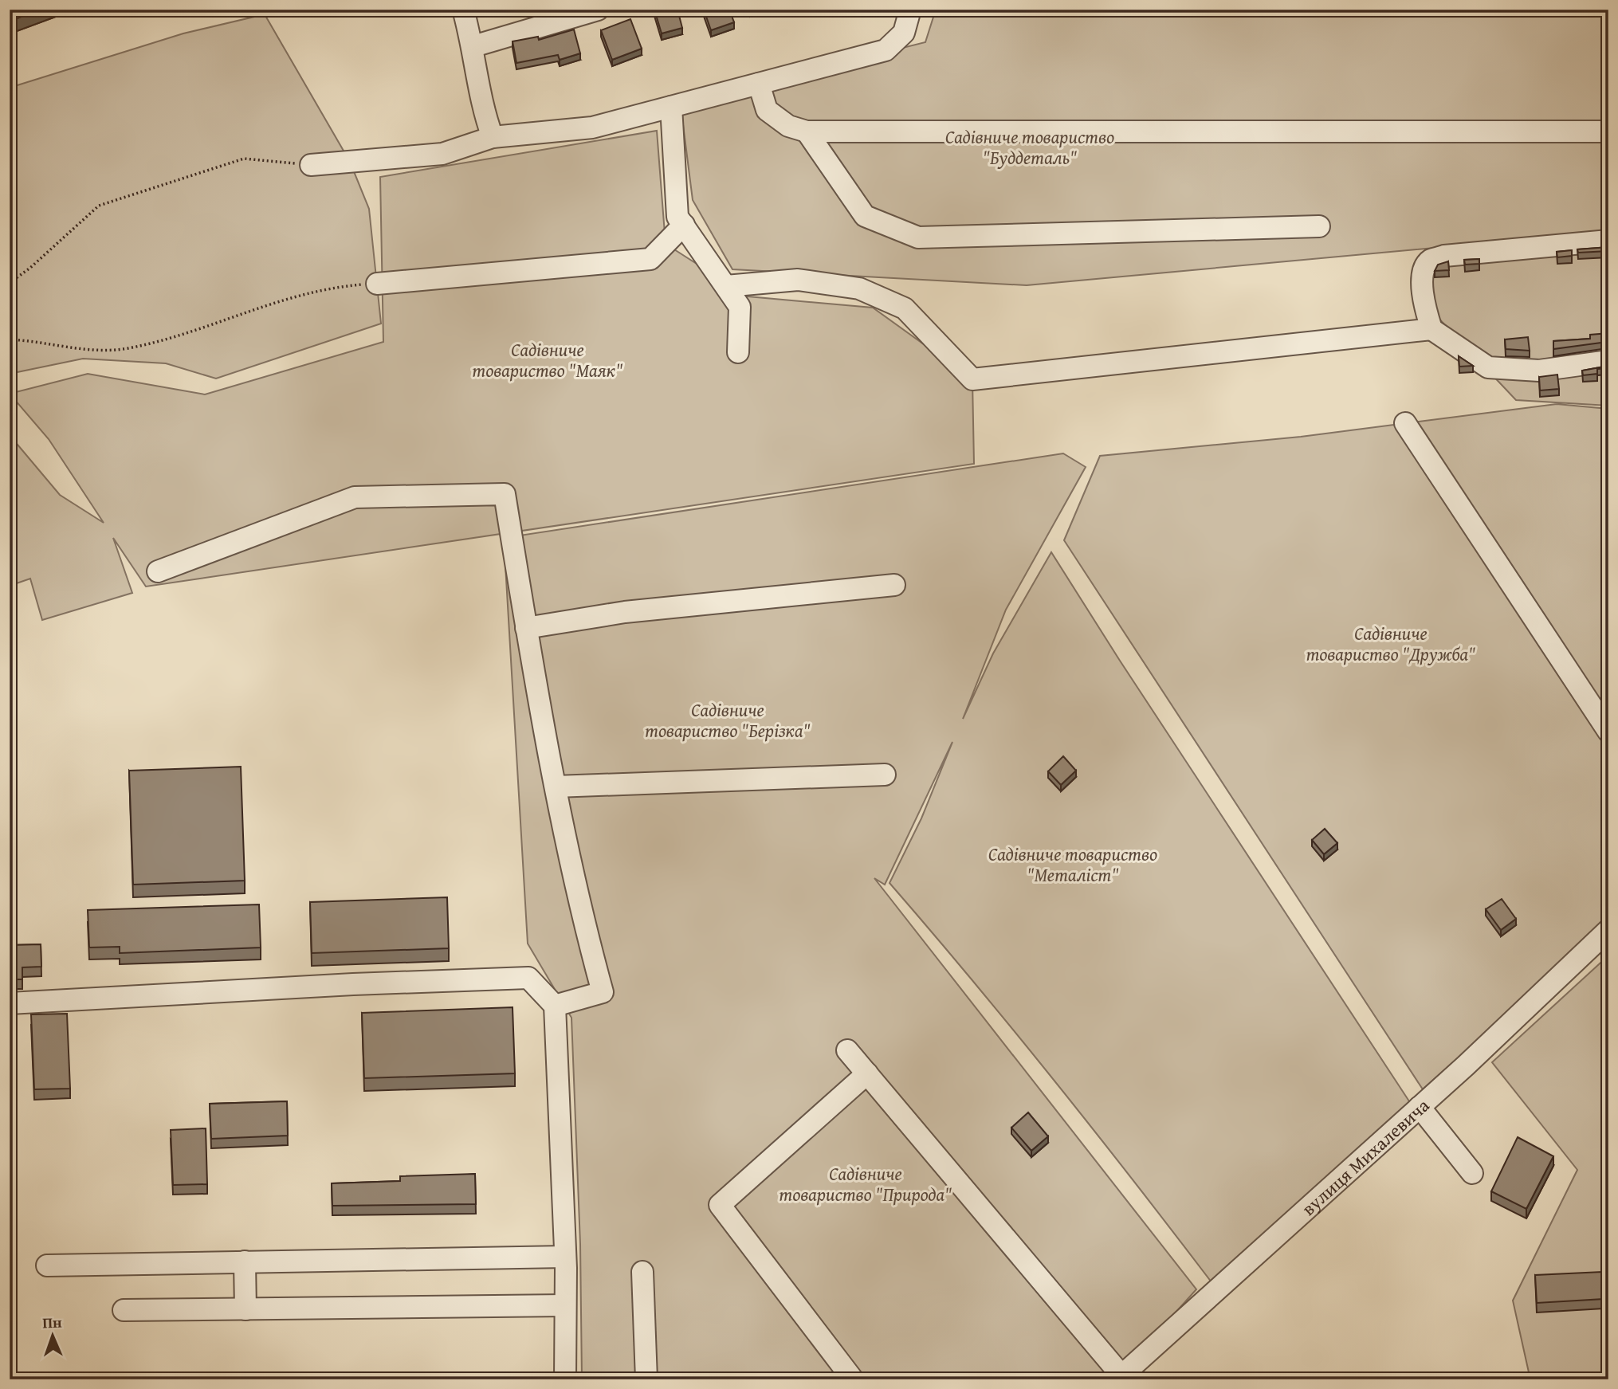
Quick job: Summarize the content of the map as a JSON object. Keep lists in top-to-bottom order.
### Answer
{
  "streets": {
    "street": ["вулиця Михалевича"]
  },
  "parks": [
    "Садівниче товариство \"Буддеталь\"",
    "Садівниче товариство \"Маяк\"",
    "Садівниче товариство \"Дружба\"",
    "Садівниче товариство \"Берізка\"",
    "Садівниче товариство \"Металіст\"",
    "Садівниче товариство \"Природа\""
  ],
  "north": "top"
}
